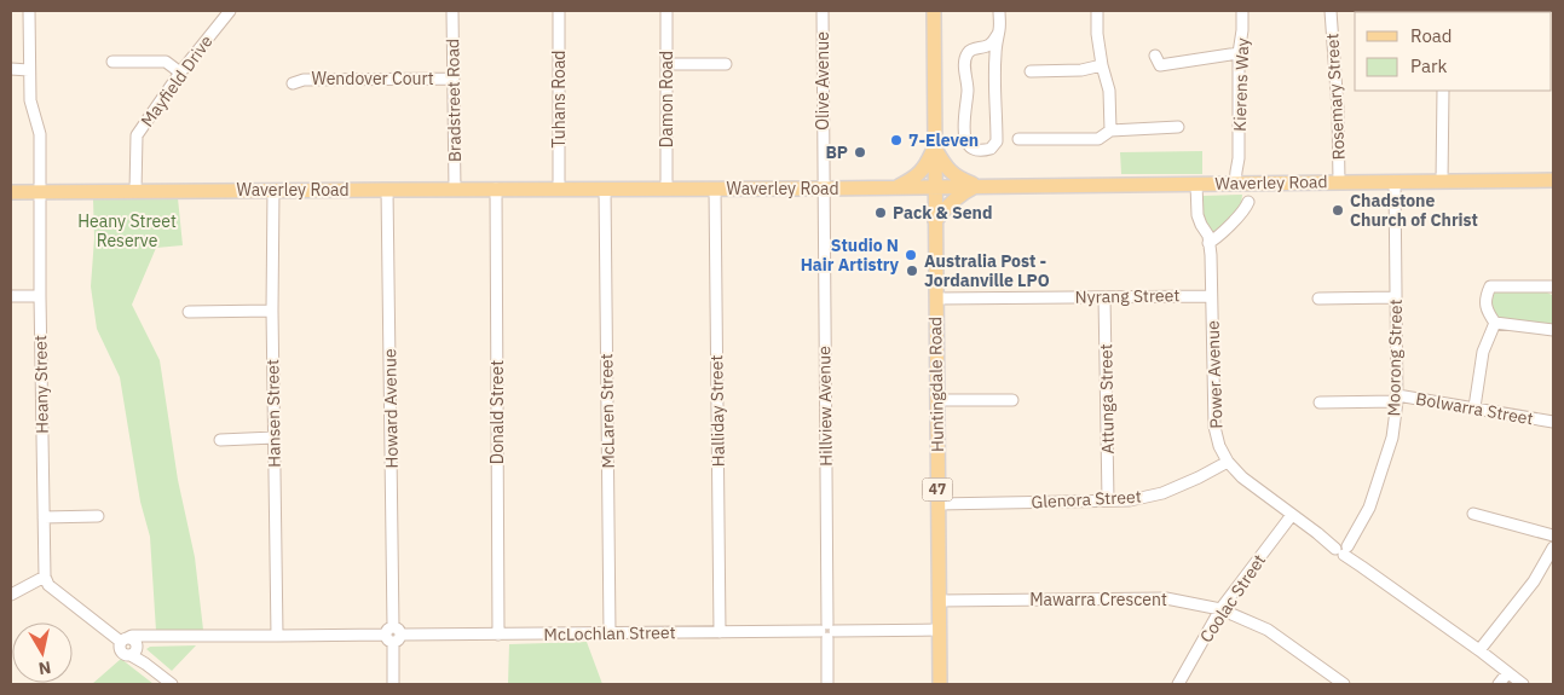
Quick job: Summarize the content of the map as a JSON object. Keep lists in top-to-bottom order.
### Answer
{
  "streets": {
    "main road": ["Waverley Road", "Huntingdale Road", "47"],
    "street": [
      "Wendover Court",
      "Mayfield Drive",
      "Olive Avenue",
      "Kierens Way",
      "Rosemary Street",
      "Tuhans Road",
      "Damon Road",
      "Bradstreet Road",
      "Nyrang Street",
      "Moorong Street",
      "Power Avenue",
      "Heany Street",
      "Attunga Street",
      "Hillview Avenue",
      "Howard Avenue",
      "Bolwarra Street",
      "McLaren Street",
      "Halliday Street",
      "Donald Street",
      "Hansen Street",
      "Glenora Street",
      "Coolac Street",
      "Mawarra Crescent",
      "McLochlan Street"
    ]
  },
  "crossings": [
    ["Wendover Court", "Bradstreet Road"],
    ["Mayfield Drive", "Waverley Road"],
    ["Olive Avenue", "Waverley Road"],
    ["Olive Avenue", "Hillview Avenue"],
    ["Kierens Way", "Waverley Road"],
    ["Rosemary Street", "Waverley Road"],
    ["Tuhans Road", "Waverley Road"],
    ["Damon Road", "Waverley Road"],
    ["Bradstreet Road", "Waverley Road"],
    ["Waverley Road", "Moorong Street"],
    ["Waverley Road", "Power Avenue"],
    ["Waverley Road", "Heany Street"],
    ["Waverley Road", "Huntingdale Road"],
    ["Waverley Road", "Hillview Avenue"],
    ["Waverley Road", "Howard Avenue"],
    ["Waverley Road", "McLaren Street"],
    ["Waverley Road", "Halliday Street"],
    ["Waverley Road", "Donald Street"],
    ["Waverley Road", "Hansen Street"],
    ["Nyrang Street", "Power Avenue"],
    ["Nyrang Street", "Huntingdale Road"],
    ["Nyrang Street", "Attunga Street"],
    ["Moorong Street", "Power Avenue"],
    ["Moorong Street", "Bolwarra Street"],
    ["Power Avenue", "Glenora Street"],
    ["Power Avenue", "Coolac Street"],
    ["Huntingdale Road", "Glenora Street"],
    ["Huntingdale Road", "Mawarra Crescent"],
    ["Huntingdale Road", "McLochlan Street"],
    ["Attunga Street", "Glenora Street"],
    ["Hillview Avenue", "McLochlan Street"],
    ["Howard Avenue", "McLochlan Street"],
    ["McLaren Street", "McLochlan Street"],
    ["Halliday Street", "McLochlan Street"],
    ["Donald Street", "McLochlan Street"],
    ["Hansen Street", "McLochlan Street"],
    ["Coolac Street", "Mawarra Crescent"]
  ],
  "parks": ["Heany Street Reserve"],
  "places": [
    "7-Eleven",
    "BP",
    "Chadstone Church of Christ",
    "Pack & Send",
    "Studio N Hair Artistry",
    "Australia Post - Jordanville LPO"
  ],
  "legend": ["Road", "Park"],
  "north": "bottom"
}
